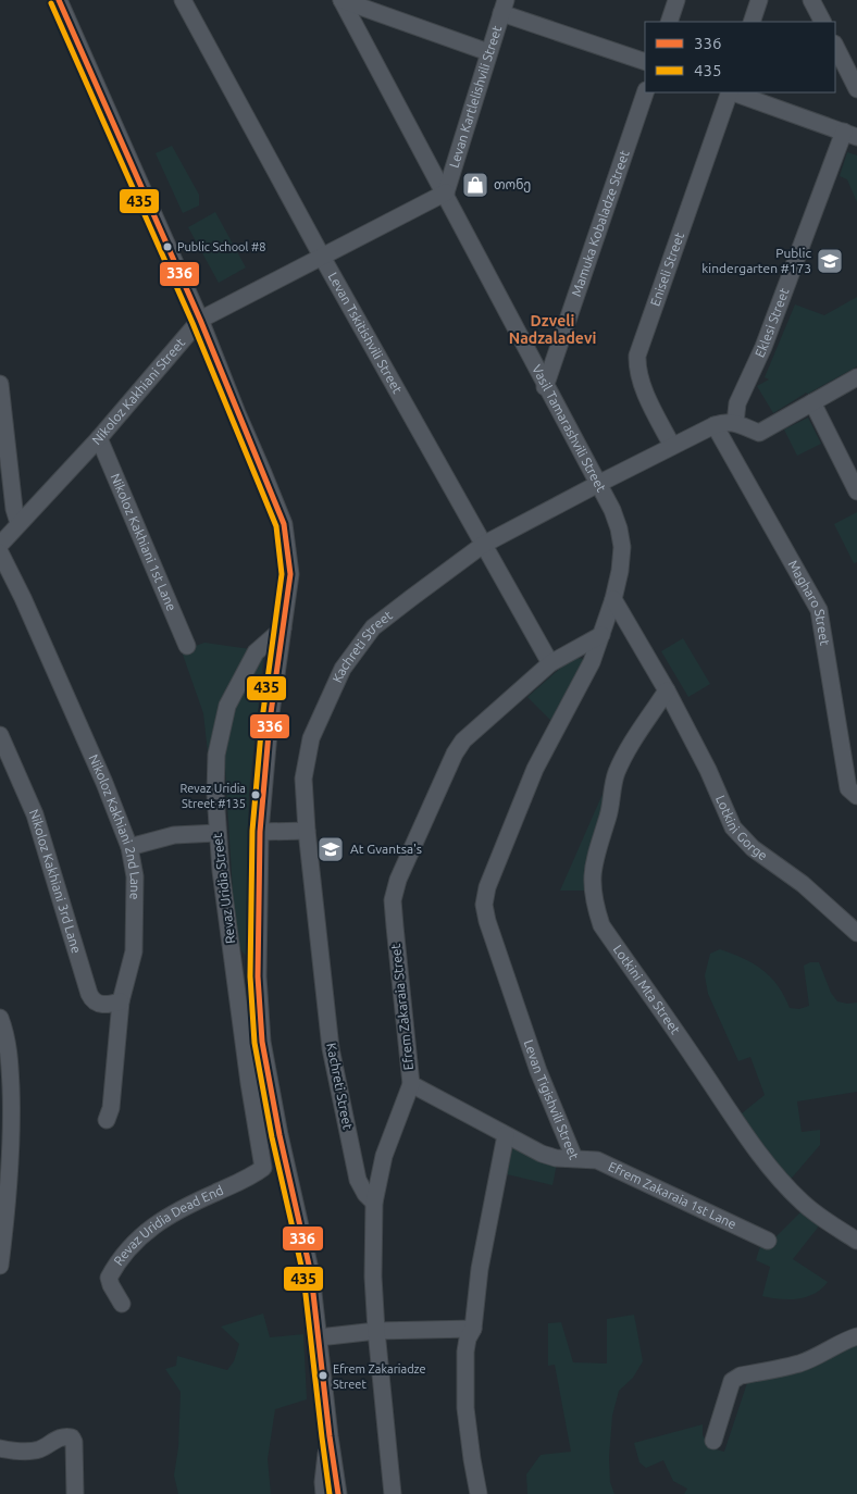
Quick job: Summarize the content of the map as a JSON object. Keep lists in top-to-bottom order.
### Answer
{
  "streets": {
    "street": [
      "Levan Kartlelishvili Street",
      "Mamuka Kobaladze Street",
      "Eniseli Street",
      "Eklesi Street",
      "Levan Tskitishvili Street",
      "Nikoloz Kakhiani Street",
      "Vasil Tamarashvili Street",
      "Nikoloz Kakhiani 1st Lane",
      "Magharo Street",
      "Kachreti Street",
      "Lotkini Gorge",
      "Nikoloz Kakhiani 2nd Lane",
      "Nikoloz Kakhiani 3rd Lane",
      "Revaz Uridia Street",
      "Lotkini Mta Street",
      "Efrem Zakaraia Street",
      "Levan Tigishvili Street",
      "Efrem Zakaraia 1st Lane",
      "Revaz Uridia Dead End"
    ]
  },
  "crossings": [
    ["Levan Kartlelishvili Street", "Nikoloz Kakhiani Street"],
    ["Levan Kartlelishvili Street", "Vasil Tamarashvili Street"],
    ["Mamuka Kobaladze Street", "Vasil Tamarashvili Street"],
    ["Eniseli Street", "Kachreti Street"],
    ["Eklesi Street", "Kachreti Street"],
    ["Levan Tskitishvili Street", "Nikoloz Kakhiani Street"],
    ["Levan Tskitishvili Street", "Kachreti Street"],
    ["Levan Tskitishvili Street", "Efrem Zakaraia Street"],
    ["Nikoloz Kakhiani Street", "Vasil Tamarashvili Street"],
    ["Nikoloz Kakhiani Street", "Nikoloz Kakhiani 1st Lane"],
    ["Nikoloz Kakhiani Street", "Revaz Uridia Street"],
    ["Vasil Tamarashvili Street", "Kachreti Street"],
    ["Magharo Street", "Kachreti Street"],
    ["Kachreti Street", "Efrem Zakaraia Street"],
    ["Lotkini Gorge", "Lotkini Mta Street"],
    ["Nikoloz Kakhiani 2nd Lane", "Nikoloz Kakhiani 3rd Lane"],
    ["Revaz Uridia Street", "Revaz Uridia Dead End"],
    ["Efrem Zakaraia Street", "Levan Tigishvili Street"],
    ["Levan Tigishvili Street", "Efrem Zakaraia 1st Lane"]
  ],
  "districts": ["Dzveli Nadzaladevi"],
  "places": {
    "shop": ["თონე"],
    "other": ["Public School #8", "Revaz Uridia Street #135", "Efrem Zakariadze Street"],
    "school or university": ["Public kindergarten #173", "At Gvantsa's"]
  },
  "lines": ["transit line 336", "transit line 435"],
  "legend": ["336", "435"]
}
